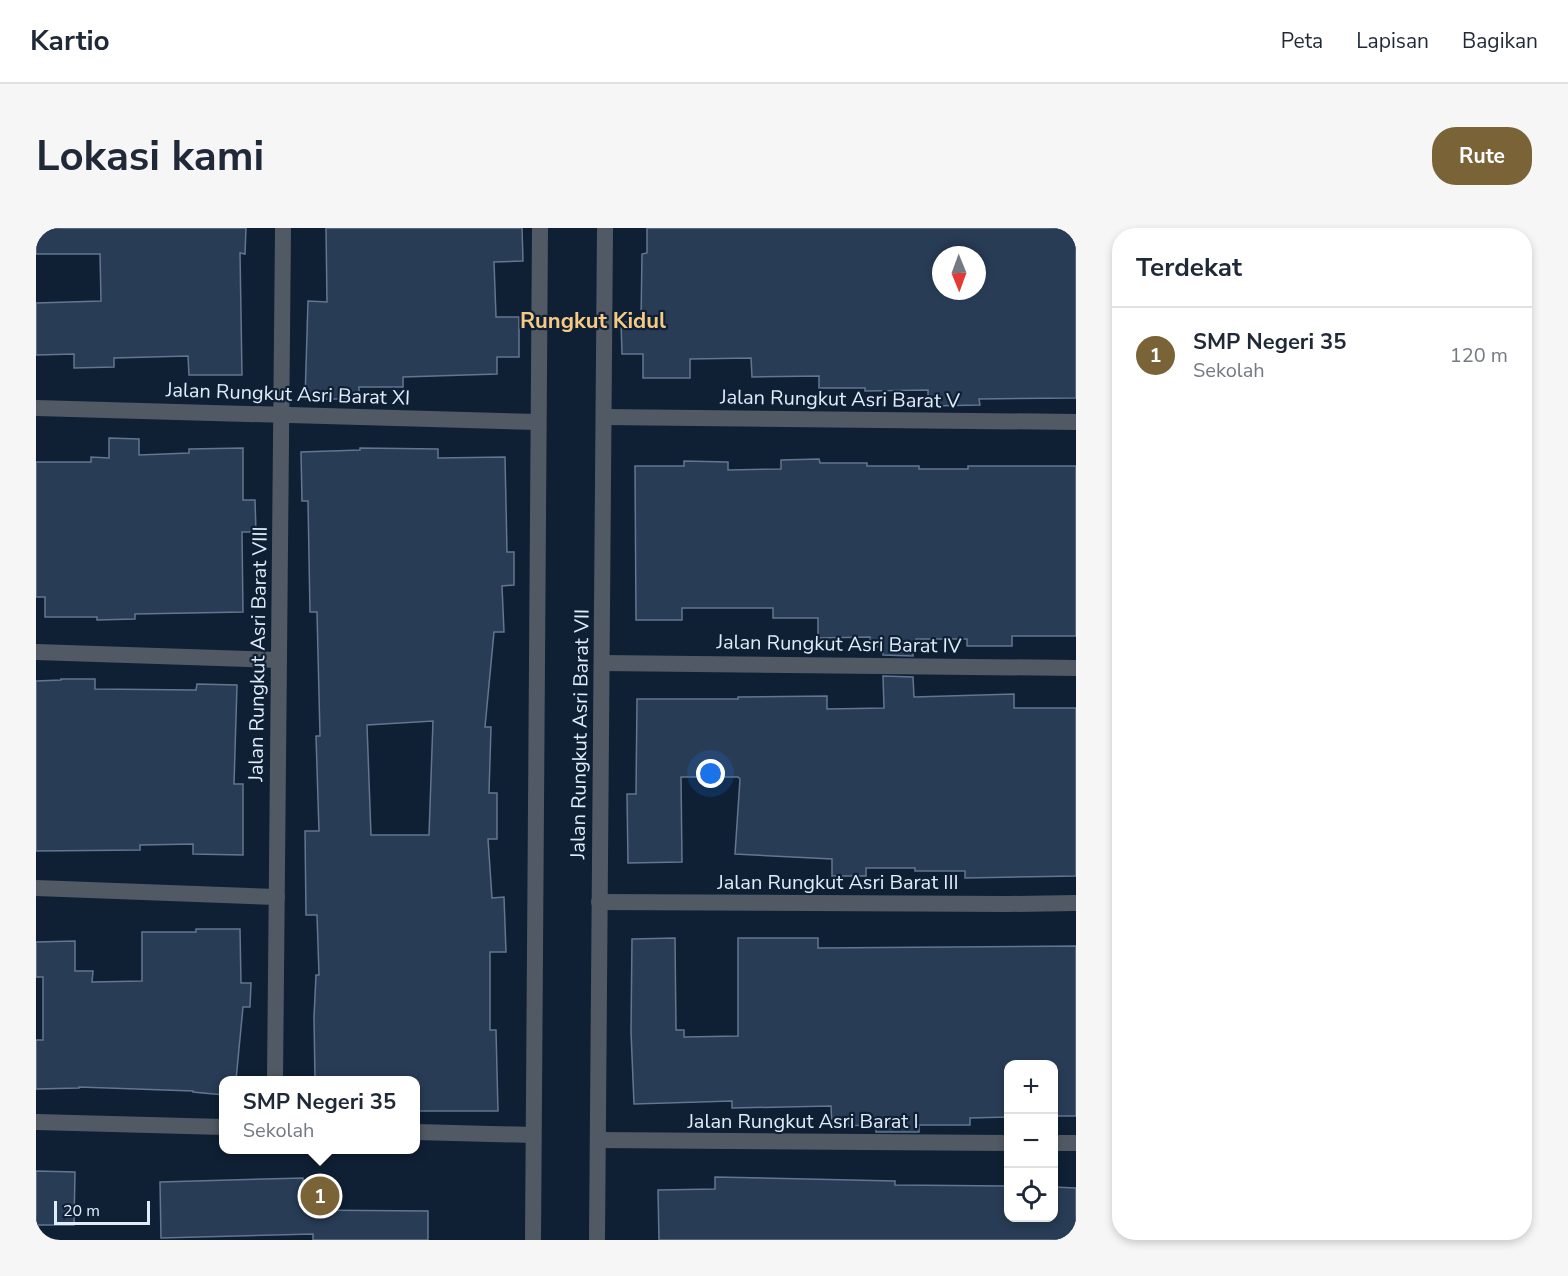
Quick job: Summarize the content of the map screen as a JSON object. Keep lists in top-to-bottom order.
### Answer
{
  "streets": {
    "street": [
      "Jalan Rungkut Asri Barat XI",
      "Jalan Rungkut Asri Barat V",
      "Jalan Rungkut Asri Barat IV",
      "Jalan Rungkut Asri Barat VIII",
      "Jalan Rungkut Asri Barat VII",
      "Jalan Rungkut Asri Barat III",
      "Jalan Rungkut Asri Barat I"
    ]
  },
  "crossings": [
    ["Jalan Rungkut Asri Barat XI", "Jalan Rungkut Asri Barat VIII"],
    ["Jalan Rungkut Asri Barat V", "Jalan Rungkut Asri Barat VII"],
    ["Jalan Rungkut Asri Barat IV", "Jalan Rungkut Asri Barat VII"],
    ["Jalan Rungkut Asri Barat VII", "Jalan Rungkut Asri Barat III"],
    ["Jalan Rungkut Asri Barat VII", "Jalan Rungkut Asri Barat I"]
  ],
  "districts": ["Rungkut Kidul"],
  "scale_bar": "20 m",
  "north": "bottom",
  "page": {
    "header": "Kartio",
    "nav": ["Peta", "Lapisan", "Bagikan"],
    "buttons": "Rute",
    "title": "Lokasi kami",
    "heading": "Terdekat",
    "list": [
      {
        "mark": "1",
        "name": "SMP Negeri 35",
        "note": "Sekolah",
        "value": "120 m"
      }
    ],
    "map_buttons": ["+", "−"],
    "popup": ["SMP Negeri 35", "Sekolah"],
    "pins": "1",
    "scale": "20 m"
  }
}
